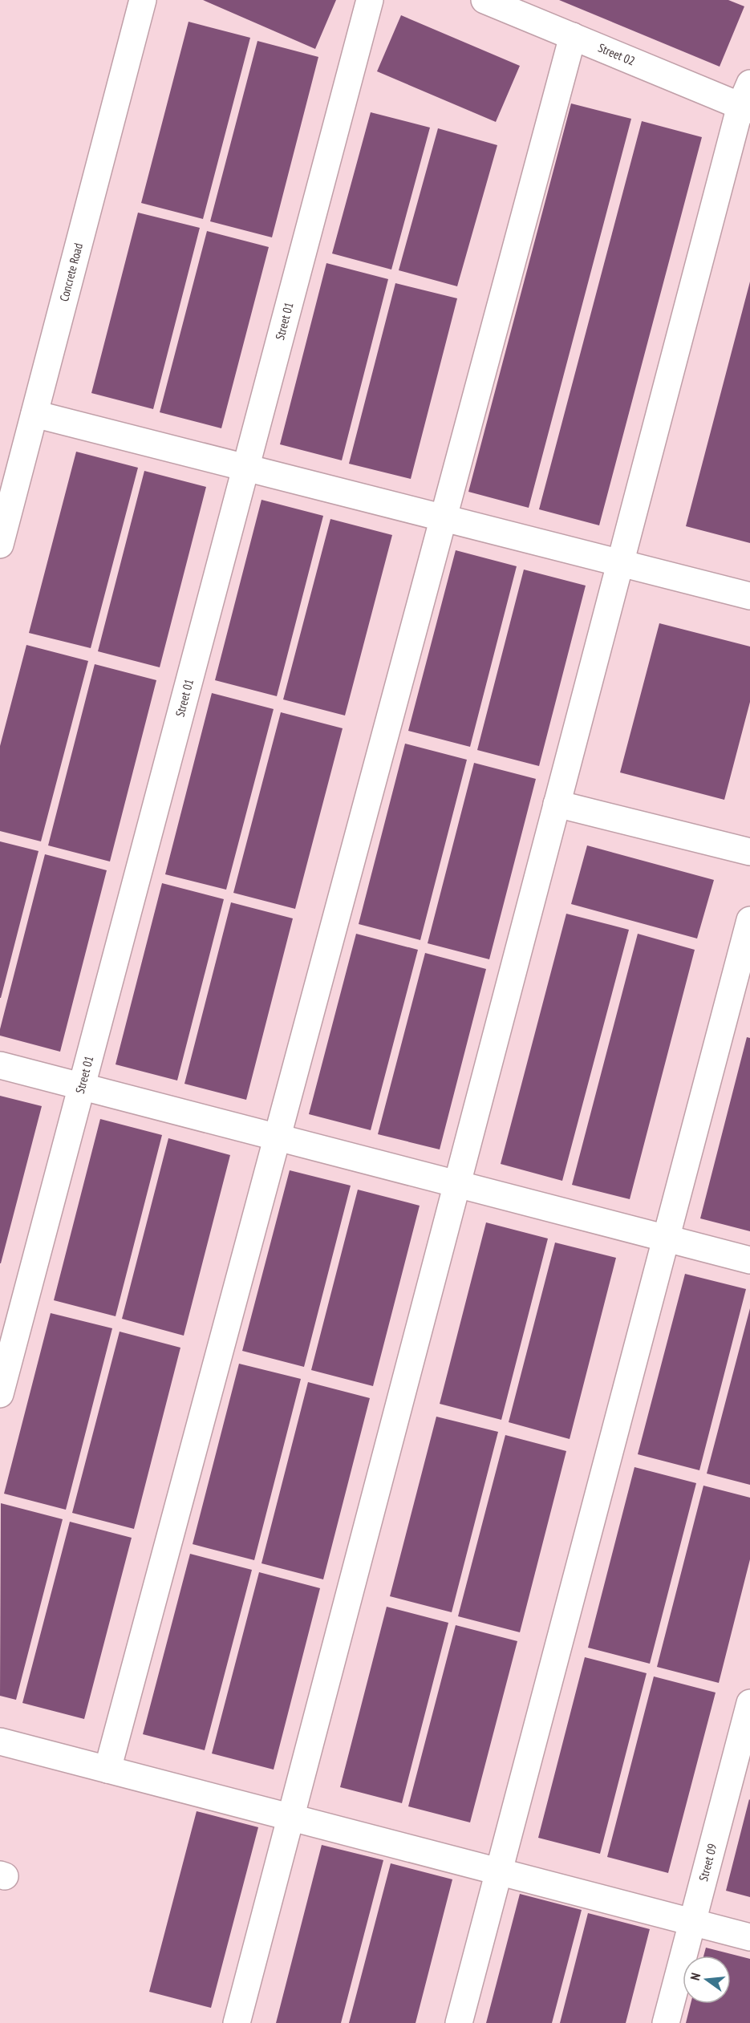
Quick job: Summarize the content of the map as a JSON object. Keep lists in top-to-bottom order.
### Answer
{
  "streets": {
    "street": [
      "Street 02",
      "Concrete Road",
      "Street 01",
      "Street 09"
    ]
  },
  "north": "left"
}
